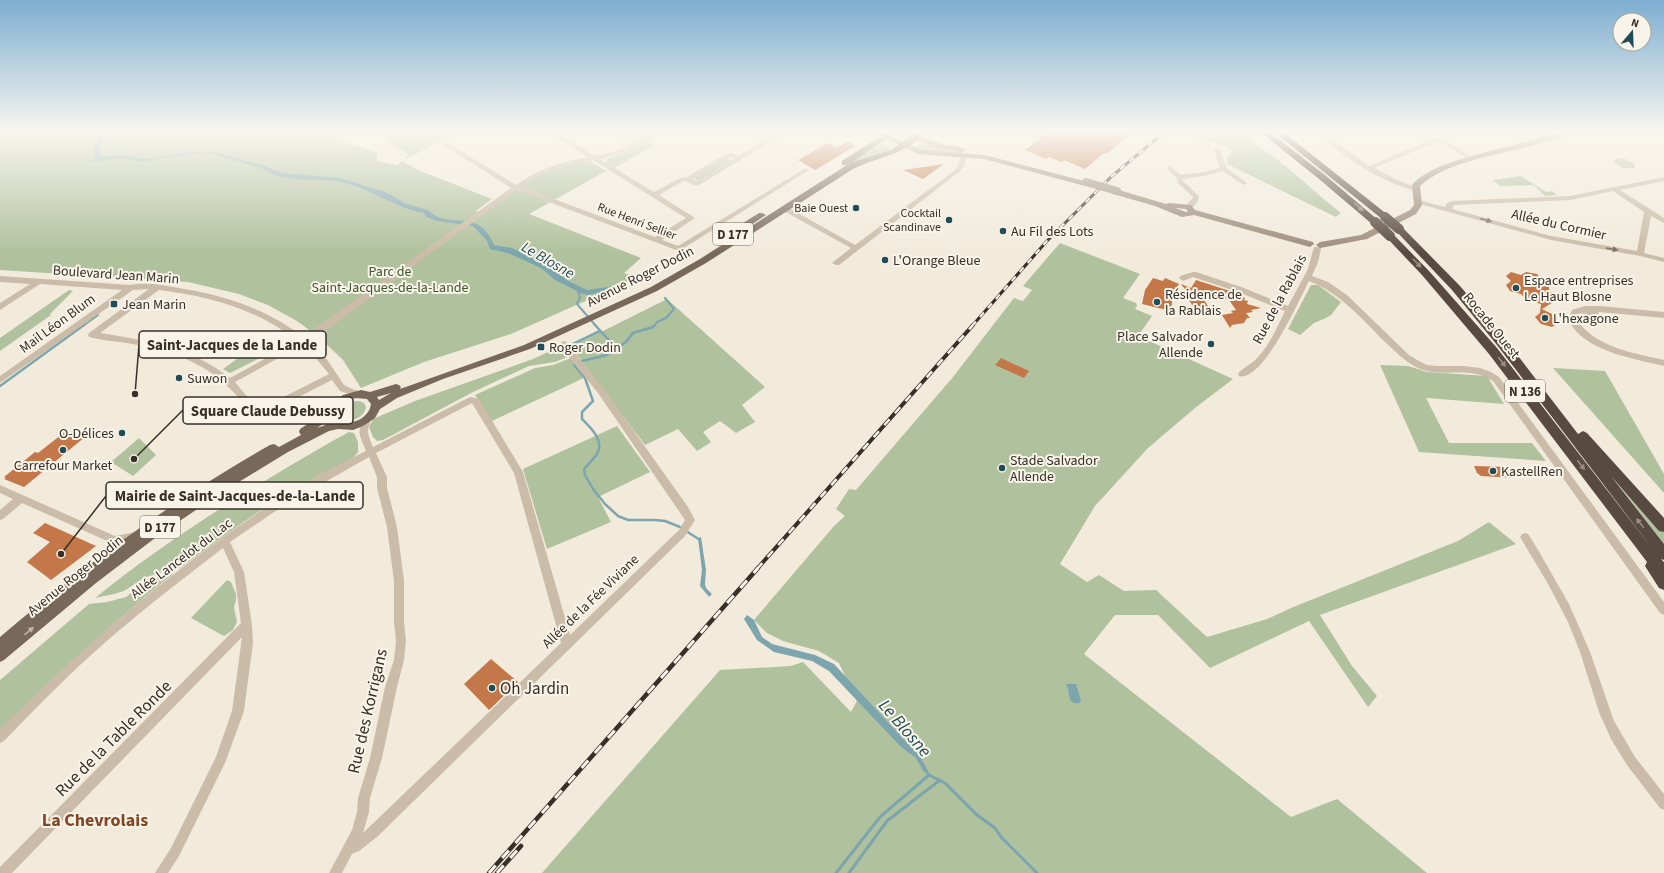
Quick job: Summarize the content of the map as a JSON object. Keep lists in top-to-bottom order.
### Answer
{
  "streets": {
    "highway": ["Rocade Ouest", "N 136"],
    "main road": ["D 177", "Avenue Roger Dodin"],
    "street": [
      "Rue Henri Sellier",
      "Allée du Cormier",
      "Boulevard Jean Marin",
      "Rue de la Rablais",
      "Mail Léon Blum",
      "Allée Lancelot du Lac",
      "Allée de la Fée Viviane",
      "Rue des Korrigans",
      "Rue de la Table Ronde"
    ]
  },
  "crossings": [
    ["Boulevard Jean Marin", "Mail Léon Blum"],
    ["Allée Lancelot du Lac", "Allée de la Fée Viviane"],
    ["Allée Lancelot du Lac", "Rue des Korrigans"],
    ["Allée de la Fée Viviane", "Rue des Korrigans"]
  ],
  "districts": ["La Chevrolais"],
  "water": ["Le Blosne"],
  "parks": ["Parc de Saint-Jacques-de-la-Lande"],
  "places": {
    "other": [
      "Baie Ouest",
      "Cocktail Scandinave",
      "Au Fil des Lots",
      "L'Orange Bleue",
      "Espace entreprises Le Haut Blosne",
      "Résidence de la Rablais",
      "L'hexagone",
      "Place Salvador Allende",
      "Suwon",
      "Saint-Jacques de la Lande",
      "O-Délices",
      "Carrefour Market",
      "Square Claude Debussy",
      "Stade Salvador Allende",
      "KastellRen",
      "Mairie de Saint-Jacques-de-la-Lande",
      "Oh Jardin"
    ],
    "transit": ["Jean Marin", "Roger Dodin"]
  },
  "north": "top"
}
